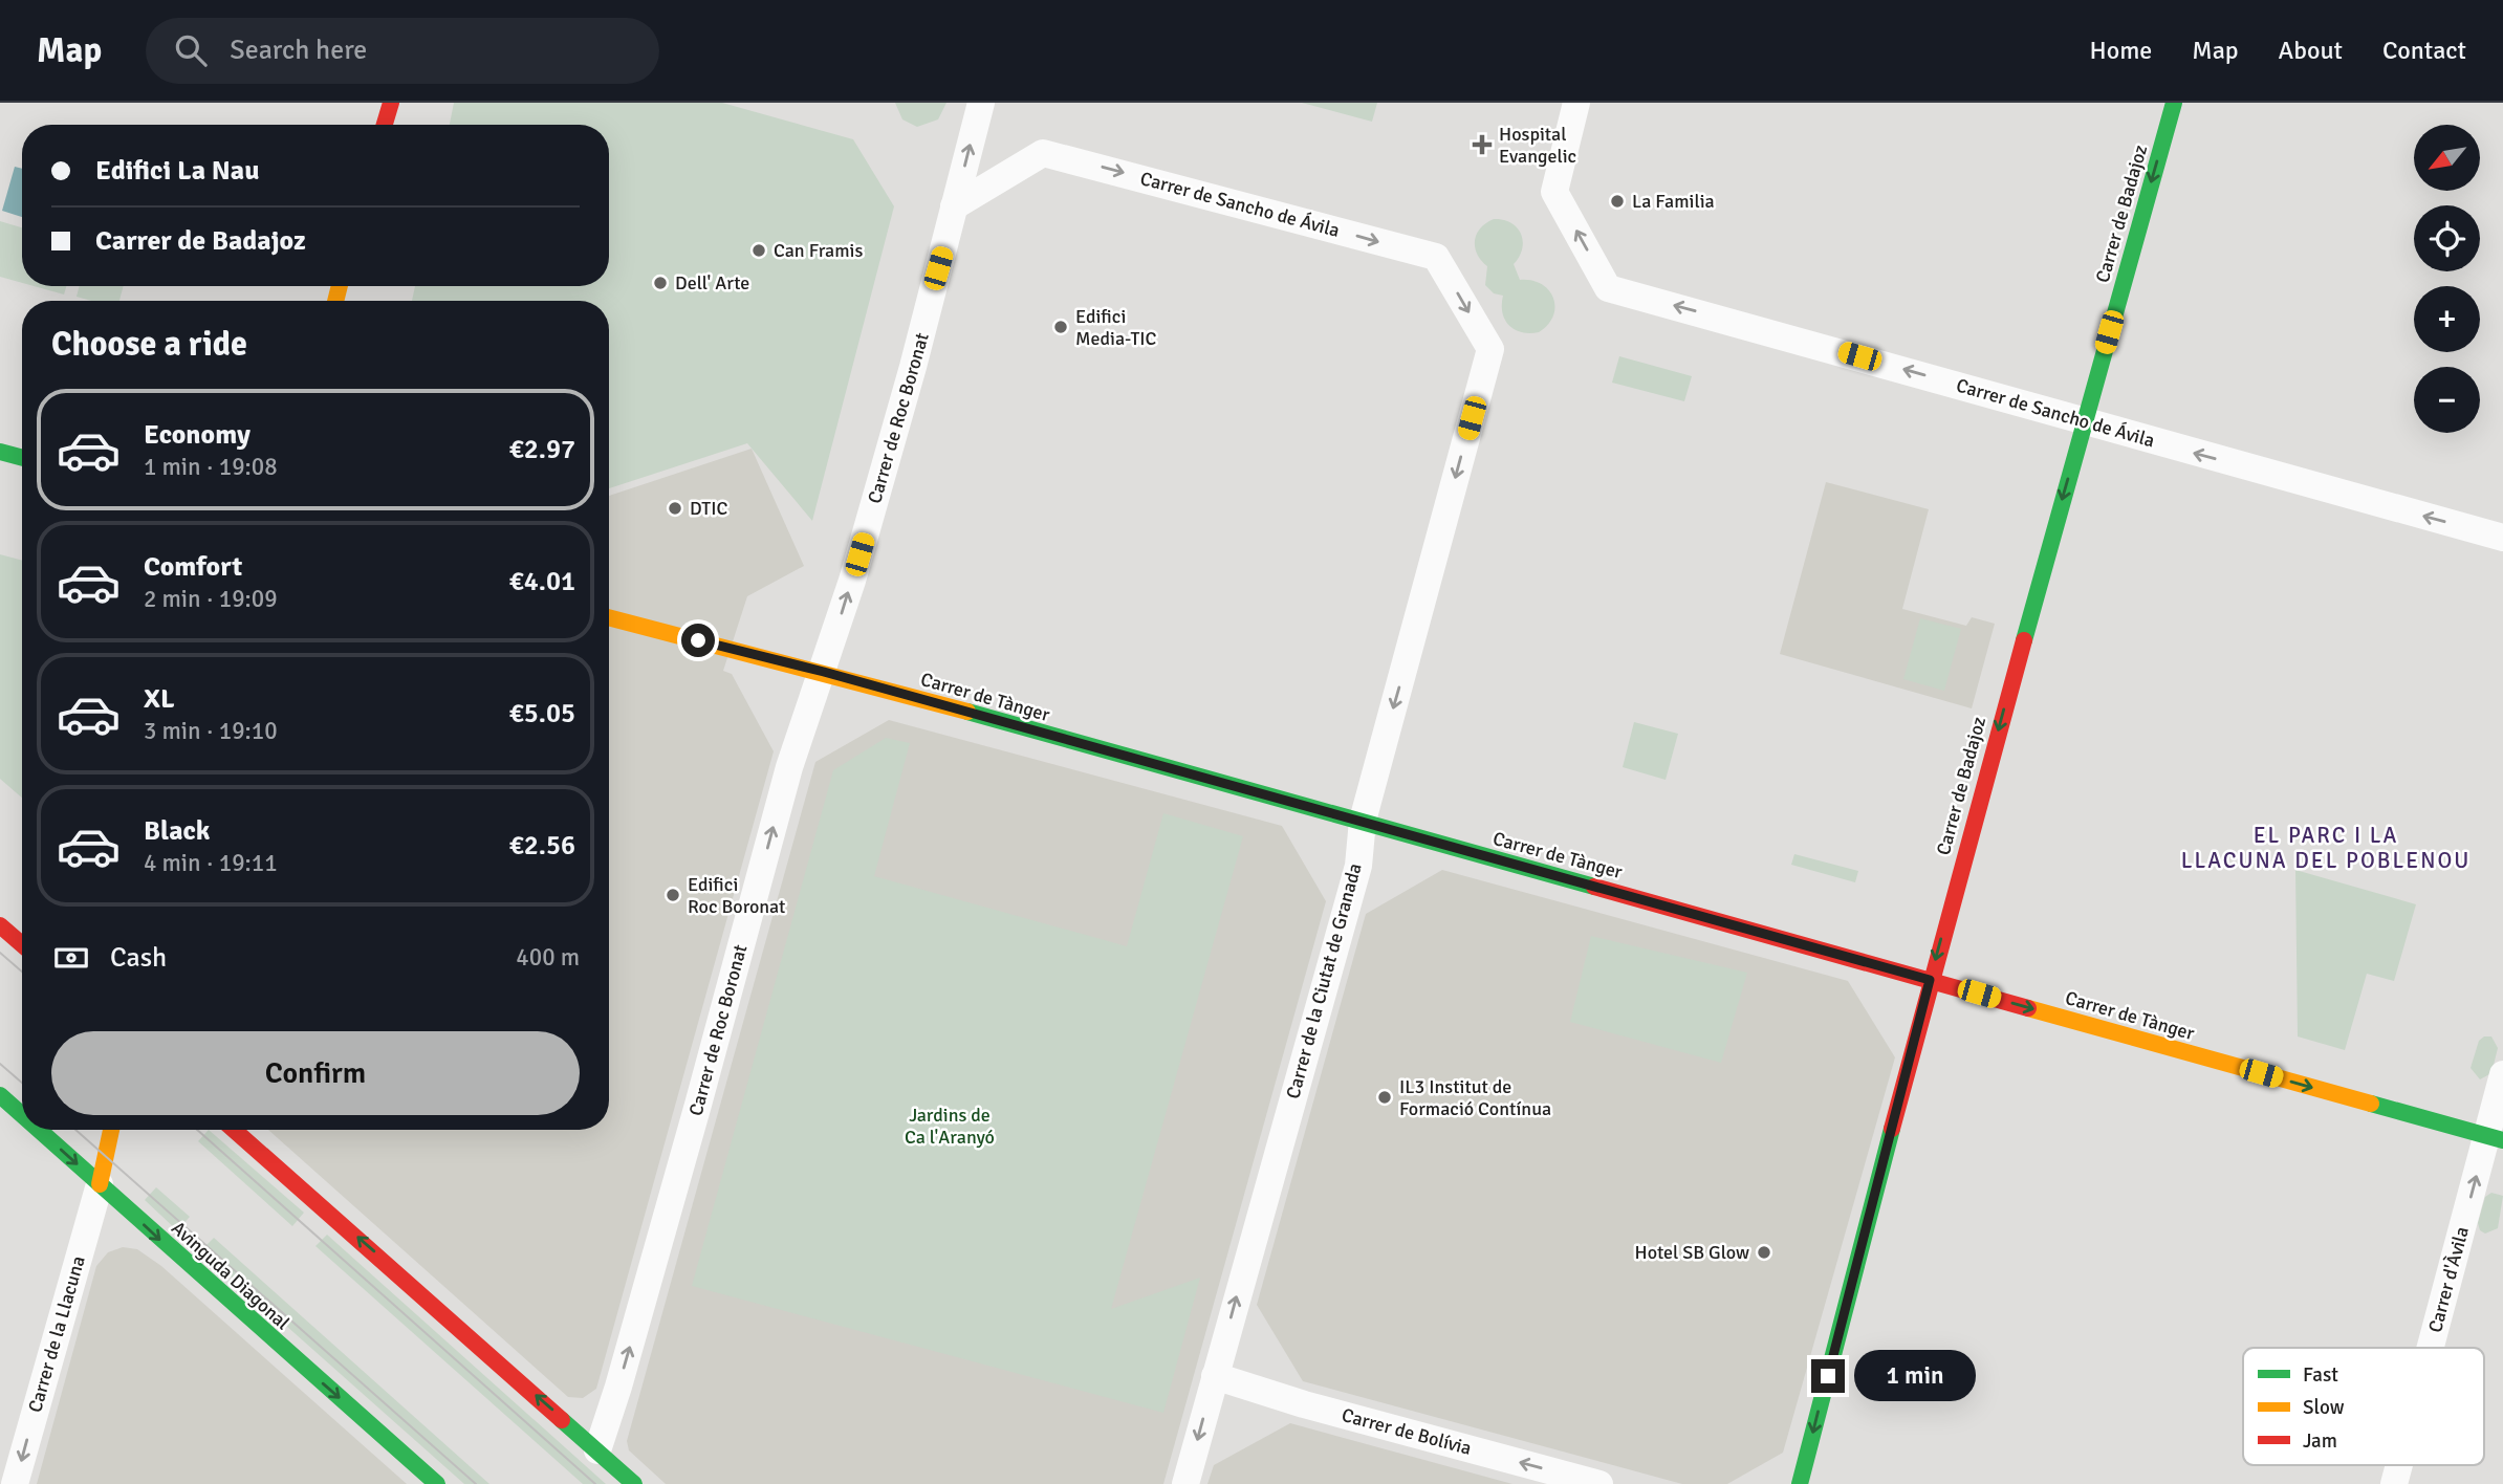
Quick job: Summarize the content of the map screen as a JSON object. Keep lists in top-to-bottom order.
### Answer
{
  "streets": {
    "street": [
      "Carrer de Sancho de Ávila",
      "Carrer de Badajoz",
      "Carrer de Roc Boronat",
      "Carrer de Tànger",
      "Carrer de la Ciutat de Granada",
      "Avinguda Diagonal",
      "Carrer d'Àvila",
      "Carrer de la Llacuna",
      "Carrer de Bolívia"
    ]
  },
  "crossings": [
    ["Carrer de Sancho de Ávila", "Carrer de Badajoz"],
    ["Carrer de Sancho de Ávila", "Carrer de Roc Boronat"],
    ["Carrer de Sancho de Ávila", "Carrer de la Ciutat de Granada"],
    ["Carrer de Badajoz", "Carrer de Tànger"],
    ["Carrer de Roc Boronat", "Carrer de Tànger"],
    ["Carrer de Tànger", "Carrer de la Ciutat de Granada"],
    ["Carrer de Tànger", "Carrer d'Àvila"],
    ["Carrer de la Ciutat de Granada", "Carrer de Bolívia"],
    ["Avinguda Diagonal", "Carrer de la Llacuna"]
  ],
  "one_way": [
    "Carrer de Badajoz",
    "Carrer de Roc Boronat",
    "Carrer d'Àvila",
    "Carrer de la Llacuna",
    "Carrer de Bolívia"
  ],
  "districts": ["EL PARC I LA LLACUNA DEL POBLENOU"],
  "parks": ["Jardins de Ca l'Aranyó"],
  "places": {
    "health": ["Hospital Evangelic"],
    "other": [
      "La Familia",
      "Can Framis",
      "Dell' Arte",
      "Edifici Media-TIC",
      "DTIC",
      "Edifici Roc Boronat",
      "IL3 Institut de Formació Contínua",
      "Hotel SB Glow"
    ]
  },
  "legend": ["Fast", "Slow", "Jam"],
  "north": "bottom left",
  "page": {
    "header": "Map",
    "search": "Search here",
    "nav": [
      "Home",
      "Map",
      "About",
      "Contact"
    ],
    "map_buttons": ["+", "−"],
    "banner": ["Edifici La Nau", "Carrer de Badajoz"],
    "heading": "Choose a ride",
    "list": [
      {
        "name": "Economy",
        "note": "1 min · 19:08",
        "value": "€2.97"
      },
      {
        "name": "Comfort",
        "note": "2 min · 19:09",
        "value": "€4.01"
      },
      {
        "name": "XL",
        "note": "3 min · 19:10",
        "value": "€5.05"
      },
      {
        "name": "Black",
        "note": "4 min · 19:11",
        "value": "€2.56"
      }
    ],
    "pay": ["Cash", "400 m"],
    "buttons": "Confirm",
    "bubble": "1 min"
  }
}
